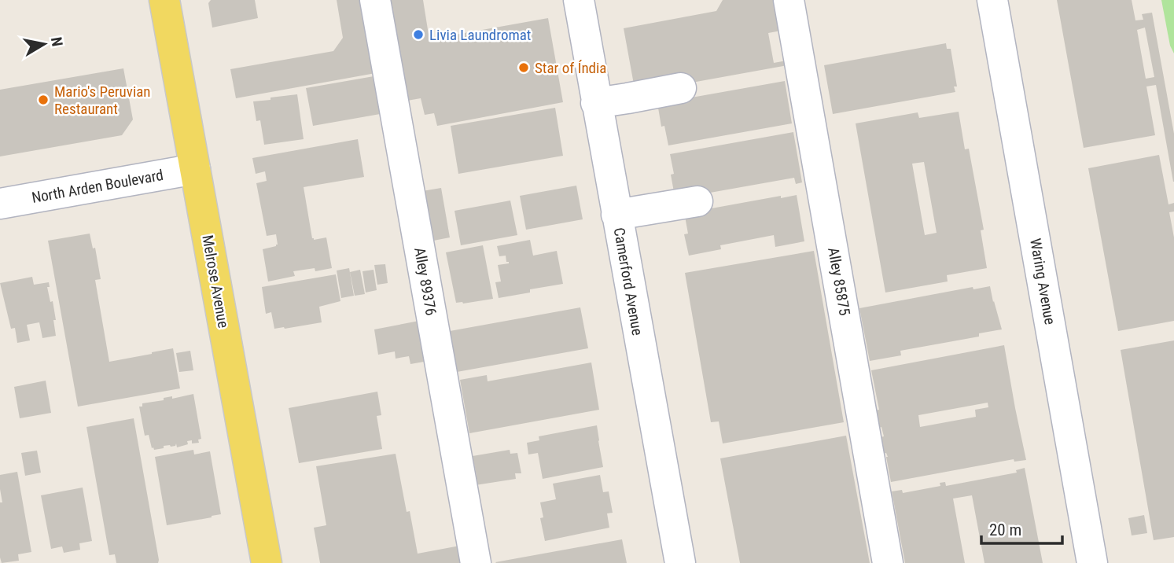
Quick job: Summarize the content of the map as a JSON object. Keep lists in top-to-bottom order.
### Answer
{
  "streets": {
    "main road": ["Melrose Avenue"],
    "street": [
      "North Arden Boulevard",
      "Alley 89376",
      "Camerford Avenue",
      "Alley 85875",
      "Waring Avenue"
    ]
  },
  "crossings": [
    ["North Arden Boulevard", "Melrose Avenue"]
  ],
  "places": ["Livia Laundromat", "Star of Índia", "Mario's Peruvian Restaurant"],
  "scale_bar": "20 m",
  "north": "right"
}
